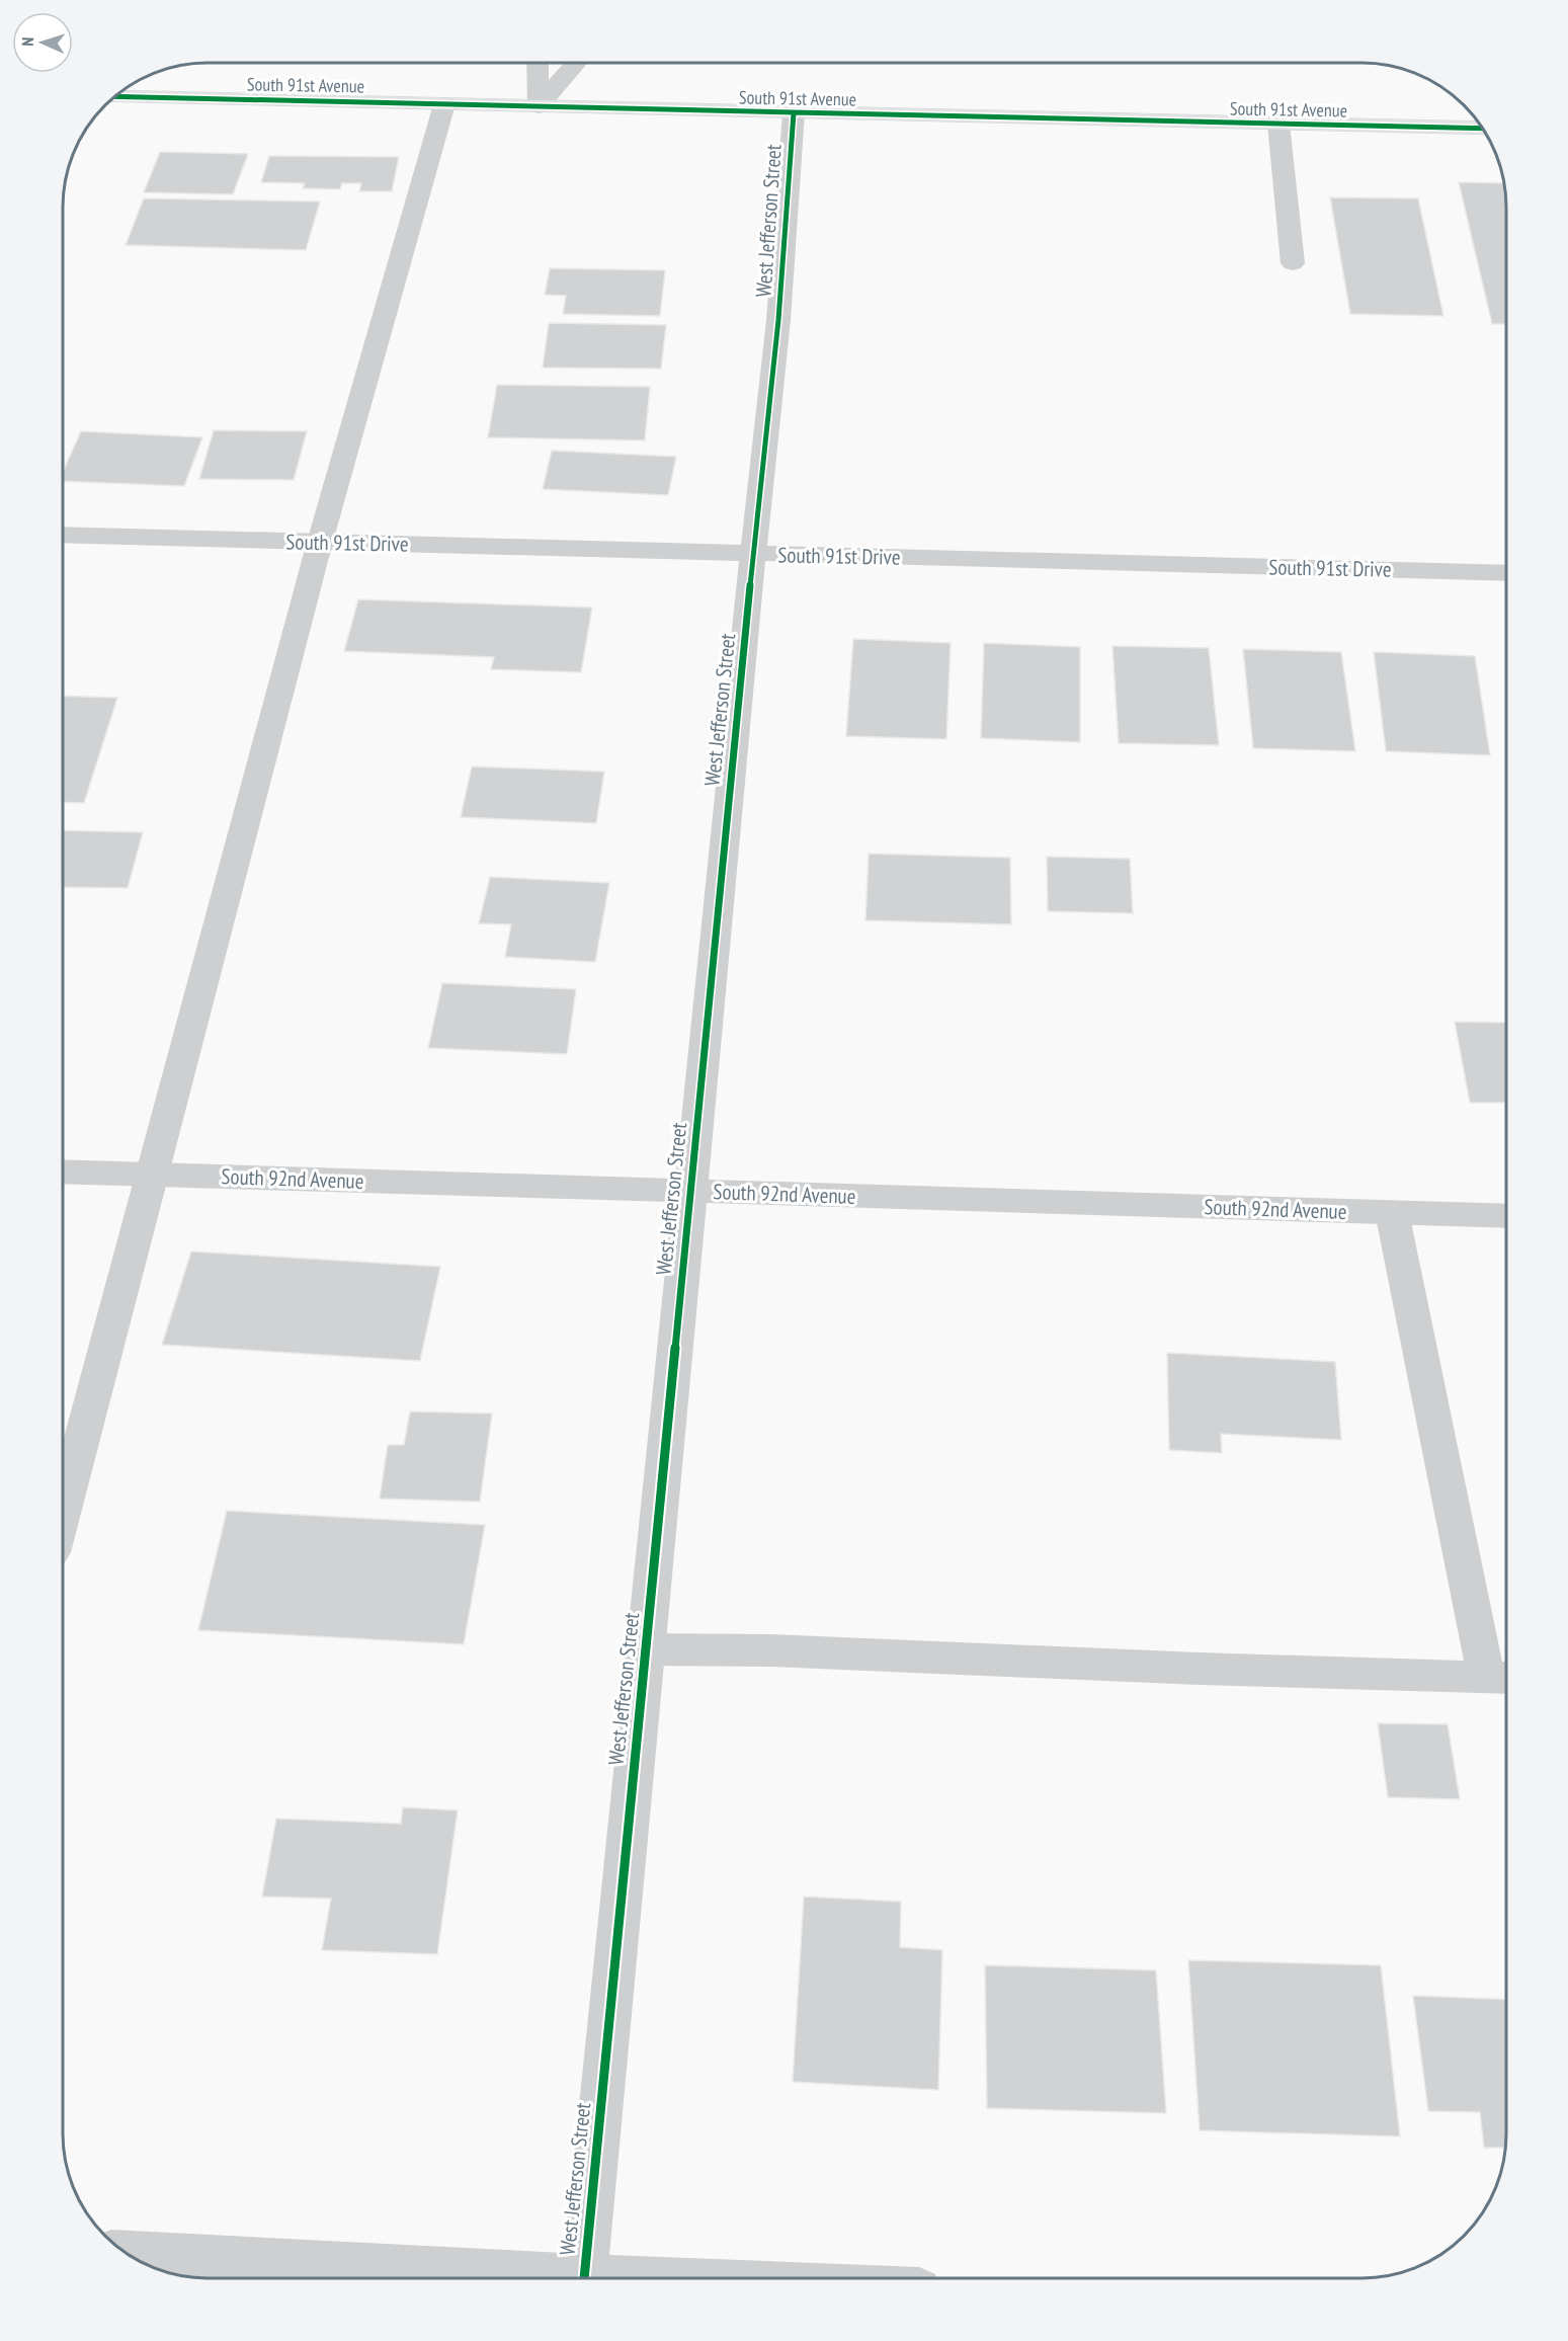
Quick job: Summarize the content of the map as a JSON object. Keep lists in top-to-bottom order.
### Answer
{
  "streets": {
    "main road": ["South 91st Avenue"],
    "street": ["West Jefferson Street", "South 91st Drive", "South 92nd Avenue"]
  },
  "crossings": [
    ["South 91st Avenue", "West Jefferson Street"],
    ["West Jefferson Street", "South 91st Drive"],
    ["West Jefferson Street", "South 92nd Avenue"]
  ],
  "north": "left"
}
